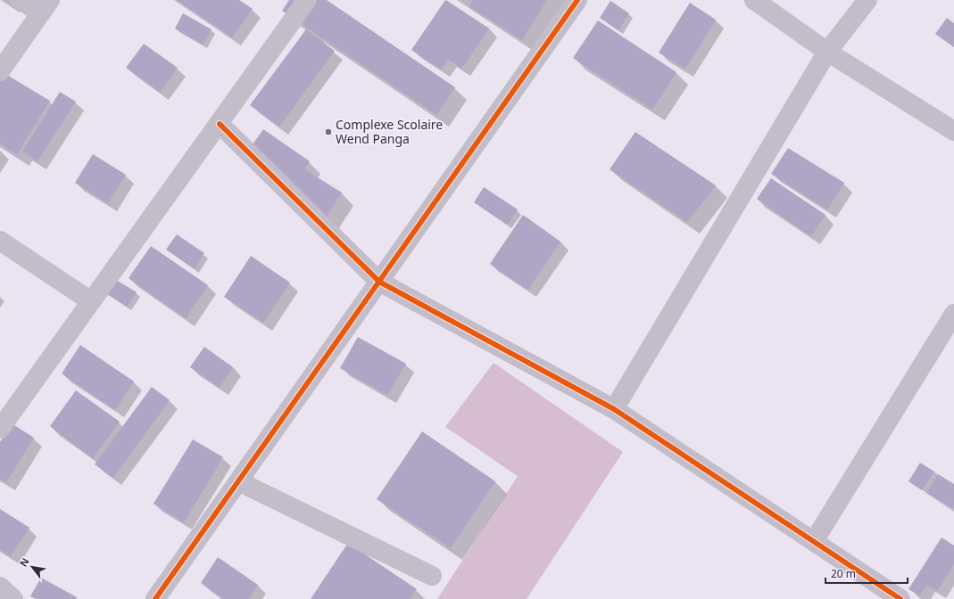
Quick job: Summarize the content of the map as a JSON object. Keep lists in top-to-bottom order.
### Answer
{
  "places": ["Complexe Scolaire Wend Panga"],
  "scale_bar": "20 m",
  "north": "top left"
}
